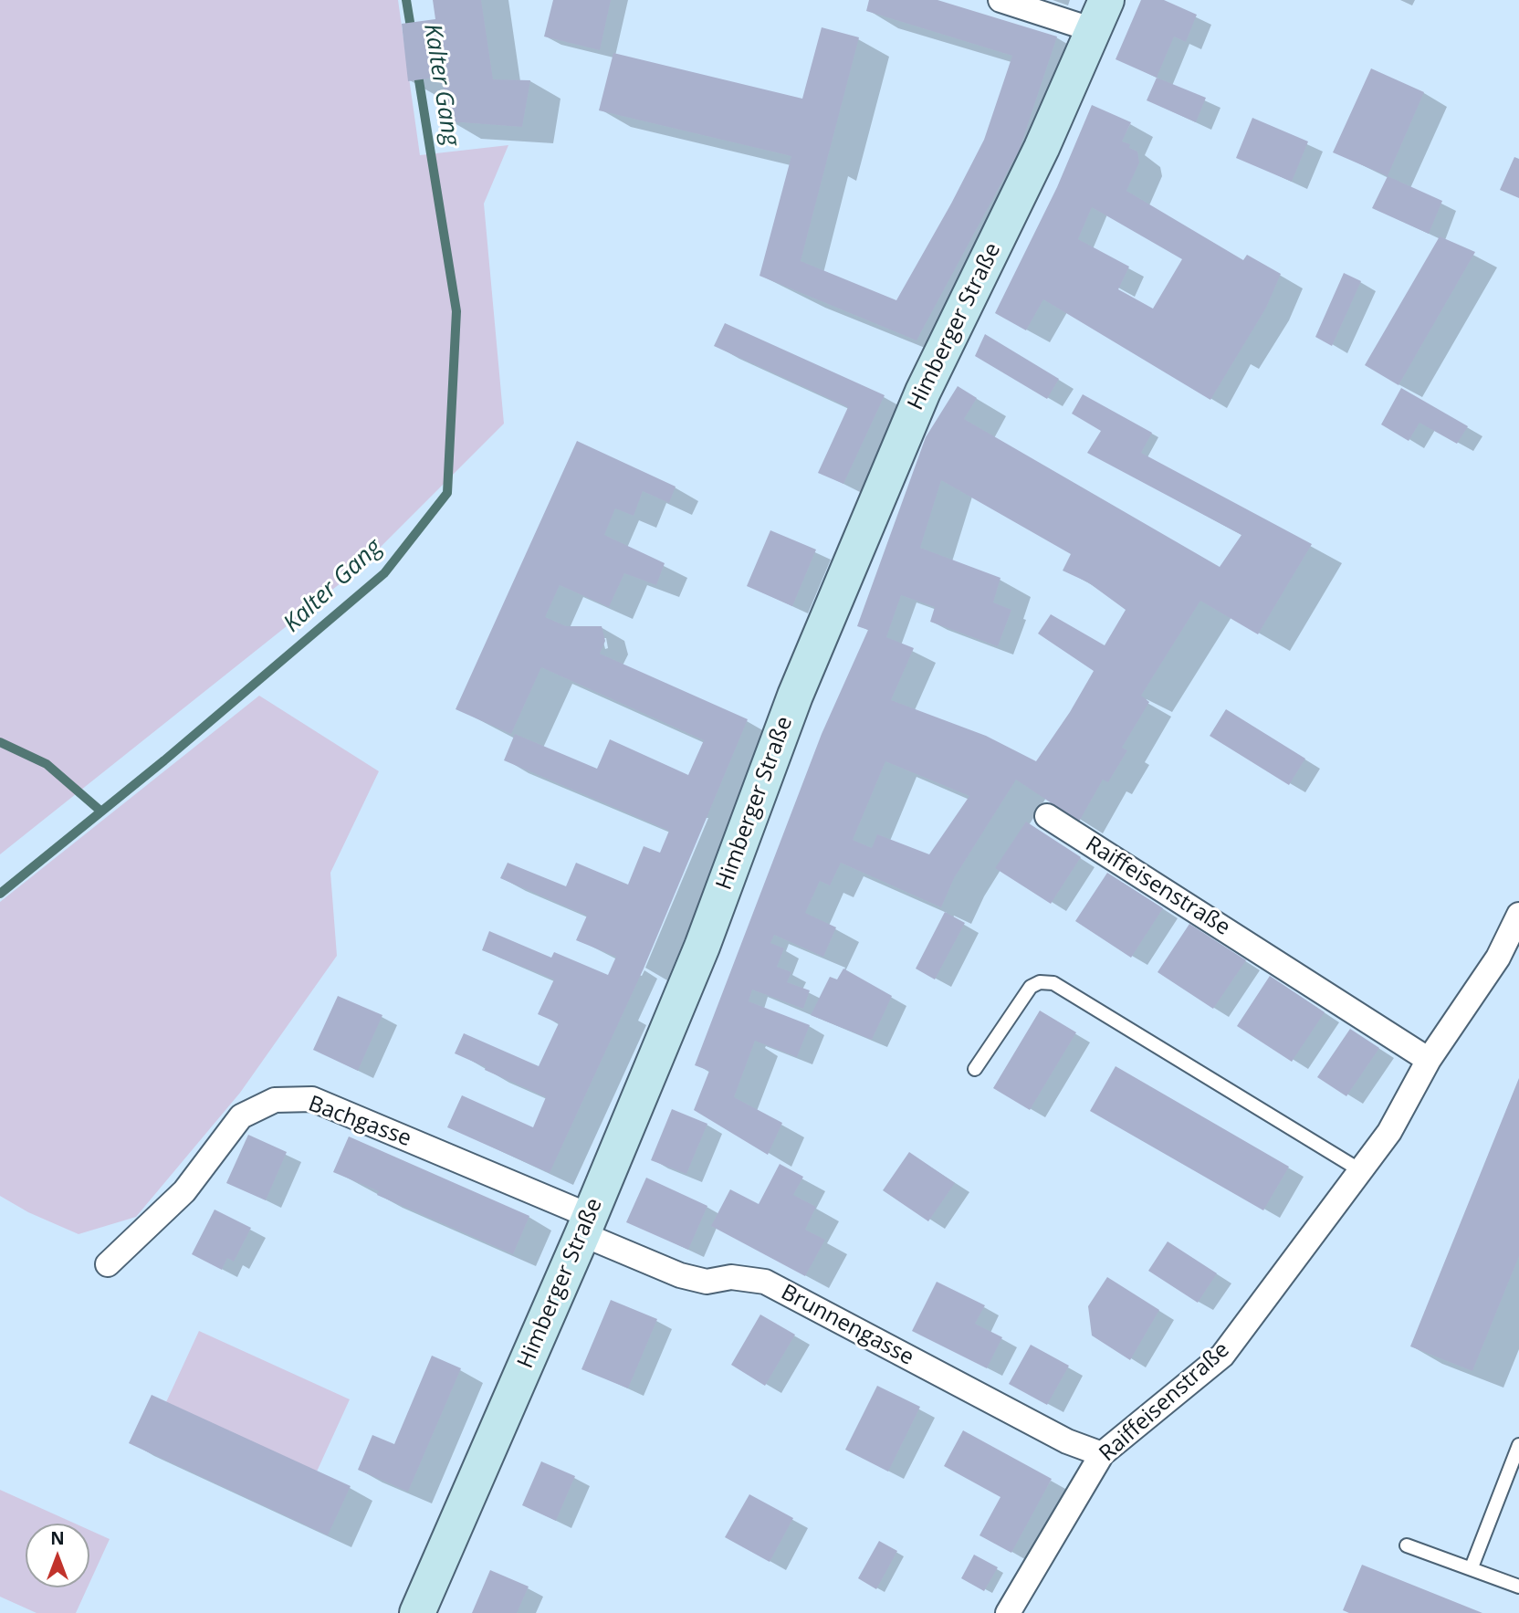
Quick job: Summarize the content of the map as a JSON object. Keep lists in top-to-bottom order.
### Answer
{
  "streets": {
    "main road": ["Himberger Straße"],
    "street": ["Raiffeisenstraße", "Bachgasse", "Brunnengasse"]
  },
  "crossings": [
    ["Himberger Straße", "Bachgasse"],
    ["Himberger Straße", "Brunnengasse"],
    ["Raiffeisenstraße", "Brunnengasse"],
    ["Bachgasse", "Brunnengasse"]
  ],
  "water": ["Kalter Gang"],
  "north": "top"
}
